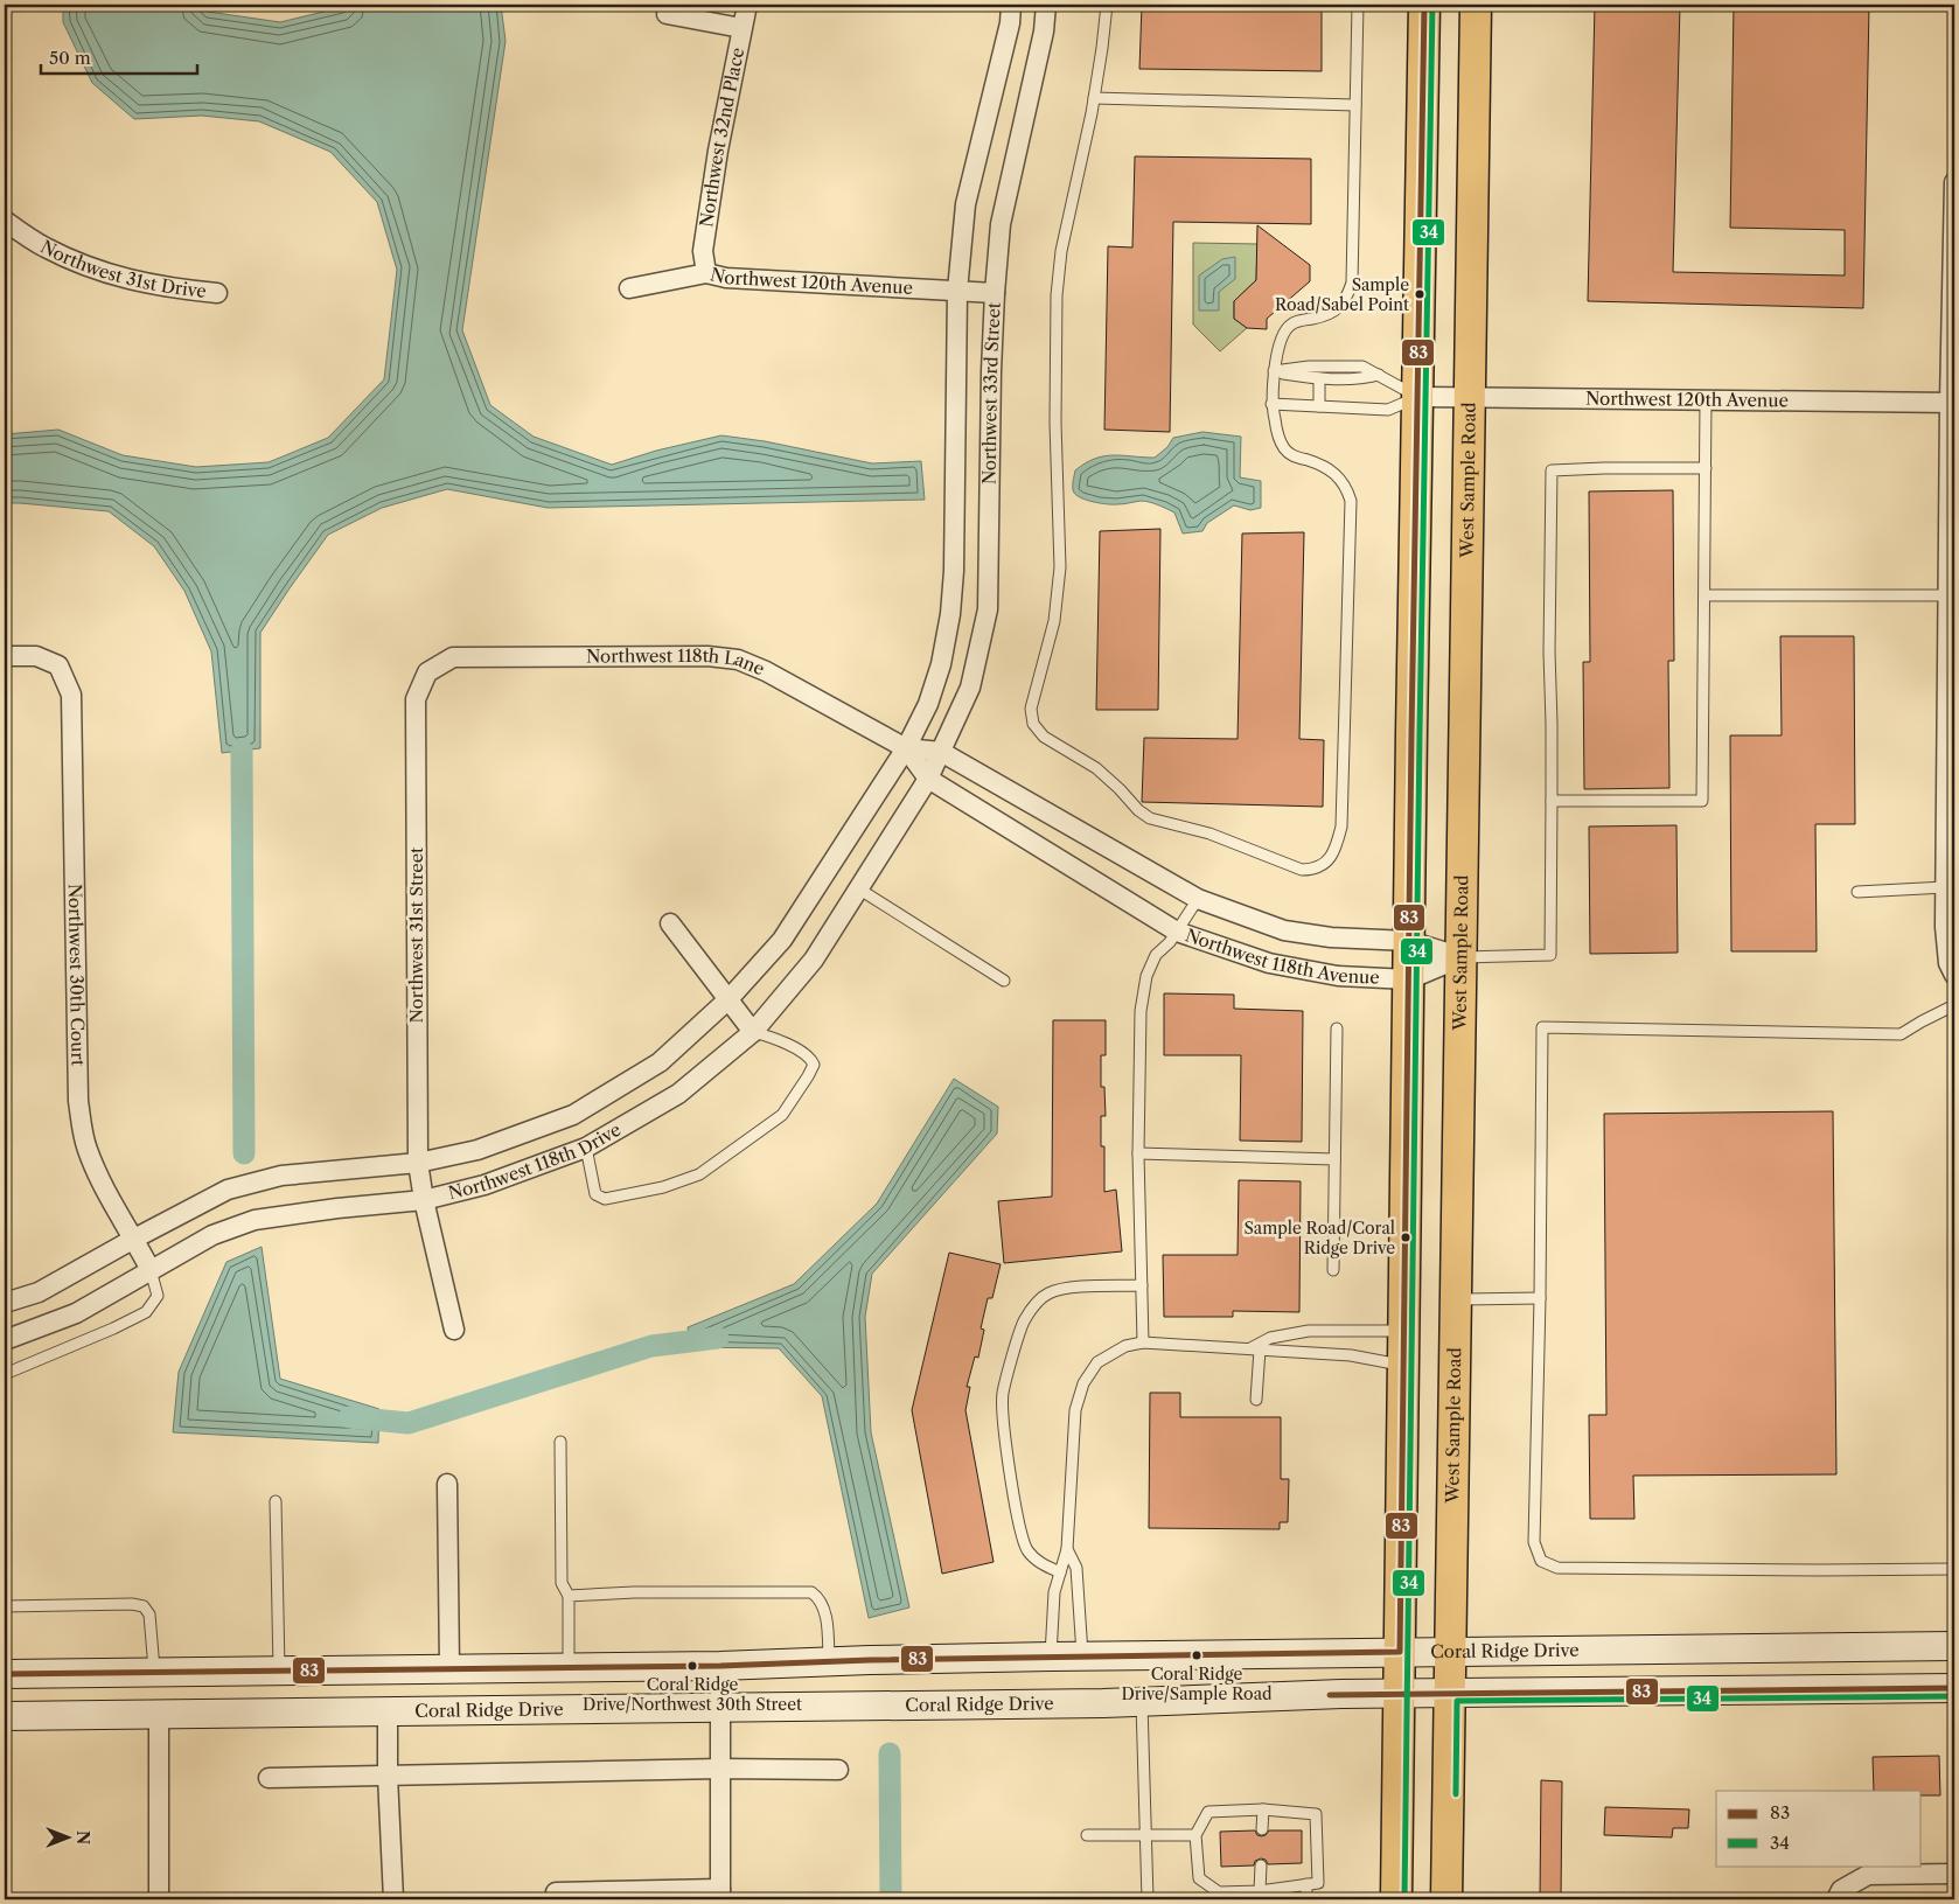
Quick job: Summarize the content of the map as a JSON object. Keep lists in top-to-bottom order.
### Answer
{
  "streets": {
    "main road": ["West Sample Road", "Coral Ridge Drive"],
    "street": [
      "Northwest 32nd Place",
      "Northwest 31st Drive",
      "Northwest 120th Avenue",
      "Northwest 33rd Street",
      "Northwest 118th Lane",
      "Northwest 31st Street",
      "Northwest 118th Avenue",
      "Northwest 30th Court",
      "Northwest 118th Drive"
    ]
  },
  "crossings": [
    ["Northwest 32nd Place", "Northwest 120th Avenue"],
    ["Northwest 120th Avenue", "Northwest 33rd Street"],
    ["Northwest 120th Avenue", "West Sample Road"],
    ["Northwest 33rd Street", "Northwest 118th Lane"],
    ["Northwest 33rd Street", "Northwest 118th Avenue"],
    ["Northwest 33rd Street", "Northwest 118th Drive"],
    ["West Sample Road", "Northwest 118th Avenue"],
    ["West Sample Road", "Coral Ridge Drive"],
    ["Northwest 118th Lane", "Northwest 31st Street"],
    ["Northwest 118th Lane", "Northwest 118th Avenue"],
    ["Northwest 118th Lane", "Northwest 118th Drive"],
    ["Northwest 31st Street", "Northwest 118th Drive"],
    ["Northwest 118th Avenue", "Northwest 118th Drive"],
    ["Northwest 30th Court", "Northwest 118th Drive"]
  ],
  "places": [
    "Sample Road/Sabel Point",
    "Sample Road/Coral Ridge Drive",
    "Coral Ridge Drive/Sample Road",
    "Coral Ridge Drive/Northwest 30th Street"
  ],
  "lines": ["transit line 83", "transit line 34"],
  "legend": ["83", "34"],
  "scale_bar": "50 m",
  "north": "right"
}
